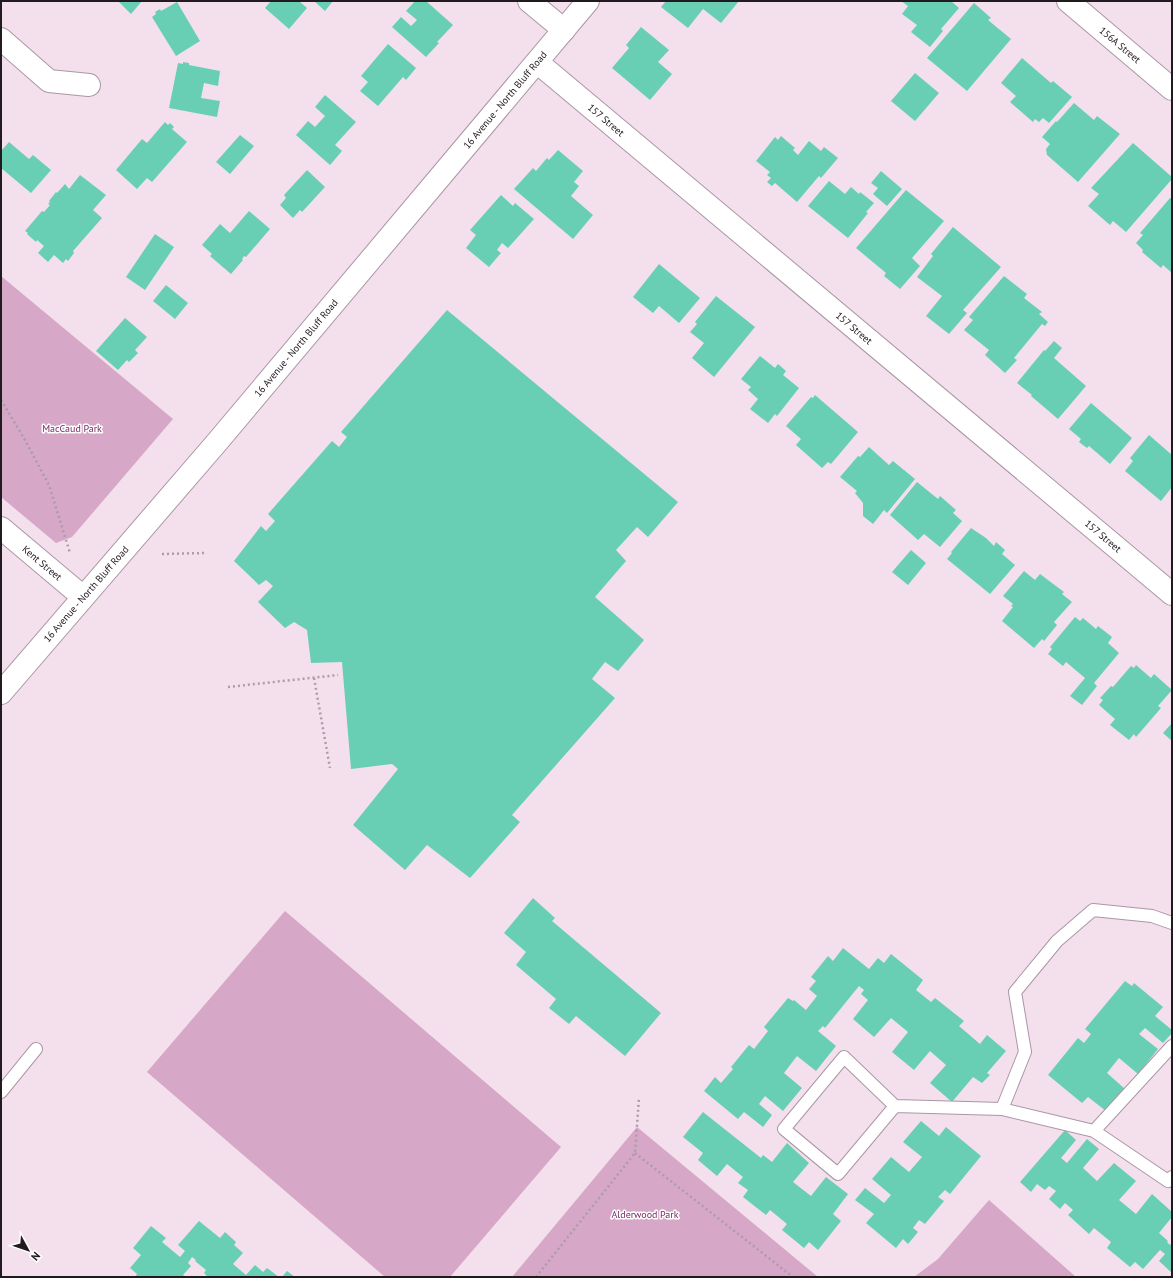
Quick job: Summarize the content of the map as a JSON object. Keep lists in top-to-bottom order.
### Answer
{
  "streets": {
    "street": [
      "156A Street",
      "16 Avenue - North Bluff Road",
      "157 Street",
      "Kent Street"
    ]
  },
  "crossings": [
    ["16 Avenue - North Bluff Road", "157 Street"],
    ["16 Avenue - North Bluff Road", "Kent Street"]
  ],
  "parks": ["MacCaud Park", "Alderwood Park"],
  "north": "bottom right"
}
